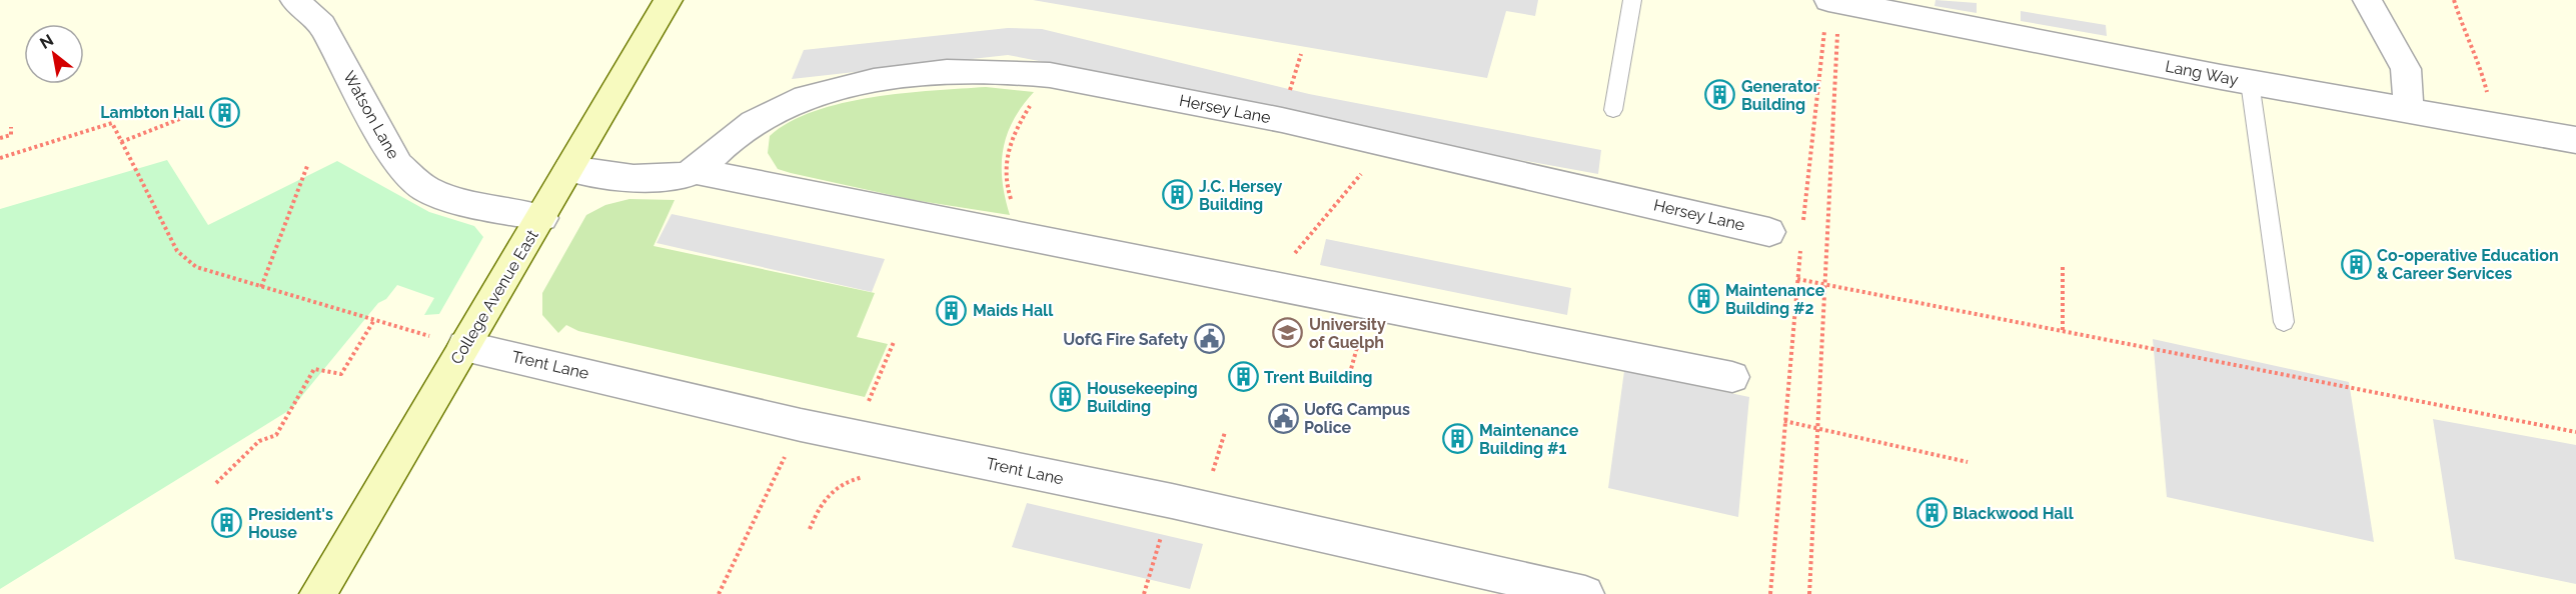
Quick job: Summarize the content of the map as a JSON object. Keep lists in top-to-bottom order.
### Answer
{
  "streets": {
    "main road": ["College Avenue East"],
    "street": [
      "Lang Way",
      "Hersey Lane",
      "Watson Lane",
      "Trent Lane"
    ]
  },
  "crossings": [
    ["Watson Lane", "College Avenue East"],
    ["College Avenue East", "Trent Lane"]
  ],
  "places": {
    "building": [
      "Generator Building",
      "Lambton Hall",
      "J.C. Hersey Building",
      "Co-operative Education & Career Services",
      "Maintenance Building #2",
      "Maids Hall",
      "Trent Building",
      "Housekeeping Building",
      "Maintenance Building #1",
      "Blackwood Hall",
      "President's House"
    ],
    "school or university": ["University of Guelph"],
    "public building": ["UofG Fire Safety", "UofG Campus Police"]
  },
  "north": "top left"
}
